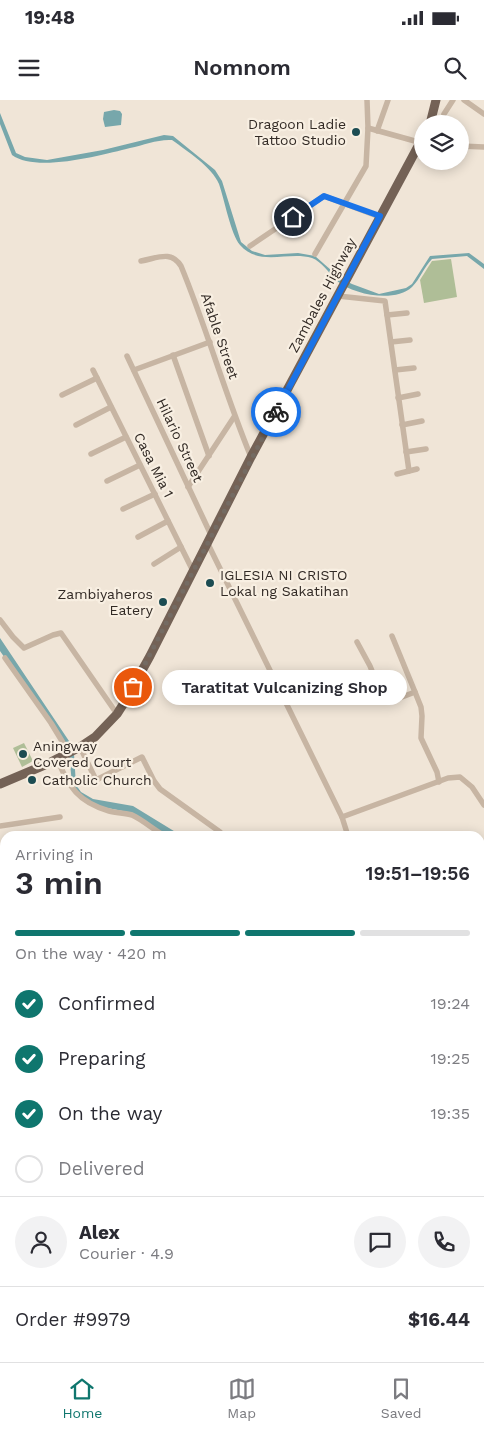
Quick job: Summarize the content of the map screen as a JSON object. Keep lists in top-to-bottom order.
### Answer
{
  "streets": {
    "main road": ["Zambales Highway"],
    "street": ["Afable Street", "Hilario Street", "Casa Mia 1"]
  },
  "crossings": [
    ["Zambales Highway", "Afable Street"],
    ["Zambales Highway", "Hilario Street"],
    ["Zambales Highway", "Casa Mia 1"]
  ],
  "places": [
    "Dragoon Ladie Tattoo Studio",
    "IGLESIA NI CRISTO Lokal ng Sakatihan",
    "Zambiyaheros Eatery",
    "Taratitat Vulcanizing Shop",
    "Aningway Covered Court",
    "Catholic Church"
  ],
  "page": {
    "status": "19:48",
    "header": "Nomnom",
    "bubble": "Taratitat Vulcanizing Shop",
    "heading": ["3 min", "Arriving in", "19:51–19:56"],
    "panel": [
      "Alex",
      "Courier · 4.9",
      "Order #9979",
      "$16.44"
    ],
    "bar": "On the way · 420 m",
    "list": [
      ["Confirmed", "19:24"],
      ["Preparing", "19:25"],
      ["On the way", "19:35"],
      "Delivered"
    ],
    "tabs": ["Home", "Map", "Saved"]
  }
}
